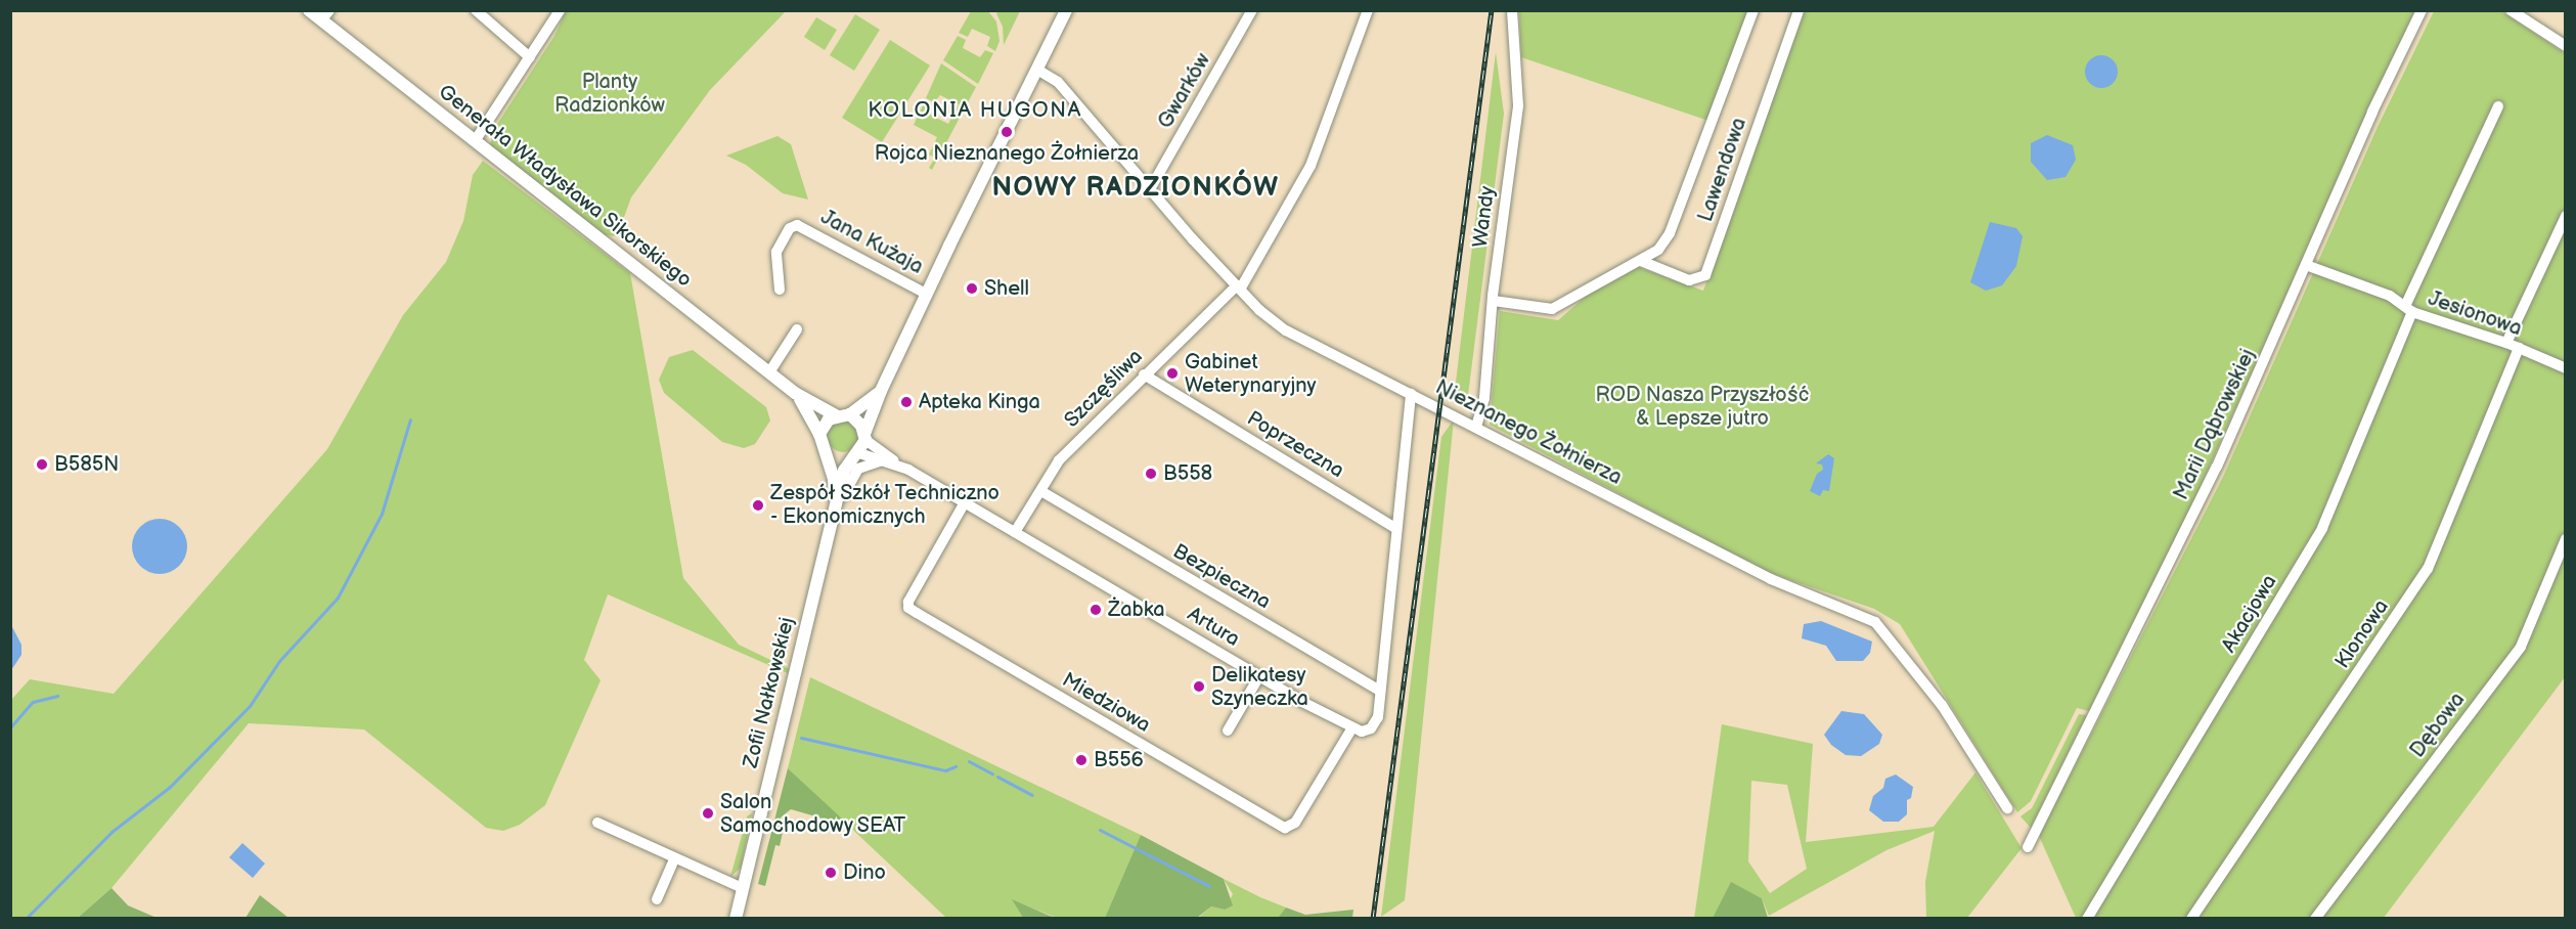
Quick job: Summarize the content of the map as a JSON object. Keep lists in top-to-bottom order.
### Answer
{
  "streets": {
    "street": [
      "Gwarków",
      "Lawendowa",
      "Generała Władysława Sikorskiego",
      "Wandy",
      "Jana Kużaja",
      "Jesionowa",
      "Szczęśliwa",
      "Marii Dąbrowskiej",
      "Nieznanego Żołnierza",
      "Poprzeczna",
      "Bezpieczna",
      "Akacjowa",
      "Artura",
      "Klonowa",
      "Zofii Nałkowskiej",
      "Miedziowa",
      "Dębowa"
    ]
  },
  "crossings": [
    ["Gwarków", "Nieznanego Żołnierza"],
    ["Lawendowa", "Wandy"],
    ["Wandy", "Nieznanego Żołnierza"],
    ["Jana Kużaja", "Nieznanego Żołnierza"],
    ["Jana Kużaja", "Artura"],
    ["Jesionowa", "Marii Dąbrowskiej"],
    ["Jesionowa", "Akacjowa"],
    ["Jesionowa", "Klonowa"],
    ["Szczęśliwa", "Nieznanego Żołnierza"],
    ["Szczęśliwa", "Poprzeczna"],
    ["Szczęśliwa", "Artura"],
    ["Artura", "Miedziowa"]
  ],
  "districts": ["KOLONIA HUGONA", "NOWY RADZIONKÓW"],
  "parks": ["Planty Radzionków", "ROD Nasza Przyszłość & Lepsze jutro"],
  "places": [
    "Rojca Nieznanego Żołnierza",
    "Shell",
    "Gabinet Weterynaryjny",
    "Apteka Kinga",
    "B585N",
    "B558",
    "Zespół Szkół Techniczno - Ekonomicznych",
    "Żabka",
    "Delikatesy Szyneczka",
    "B556",
    "Salon Samochodowy SEAT",
    "Dino"
  ]
}
